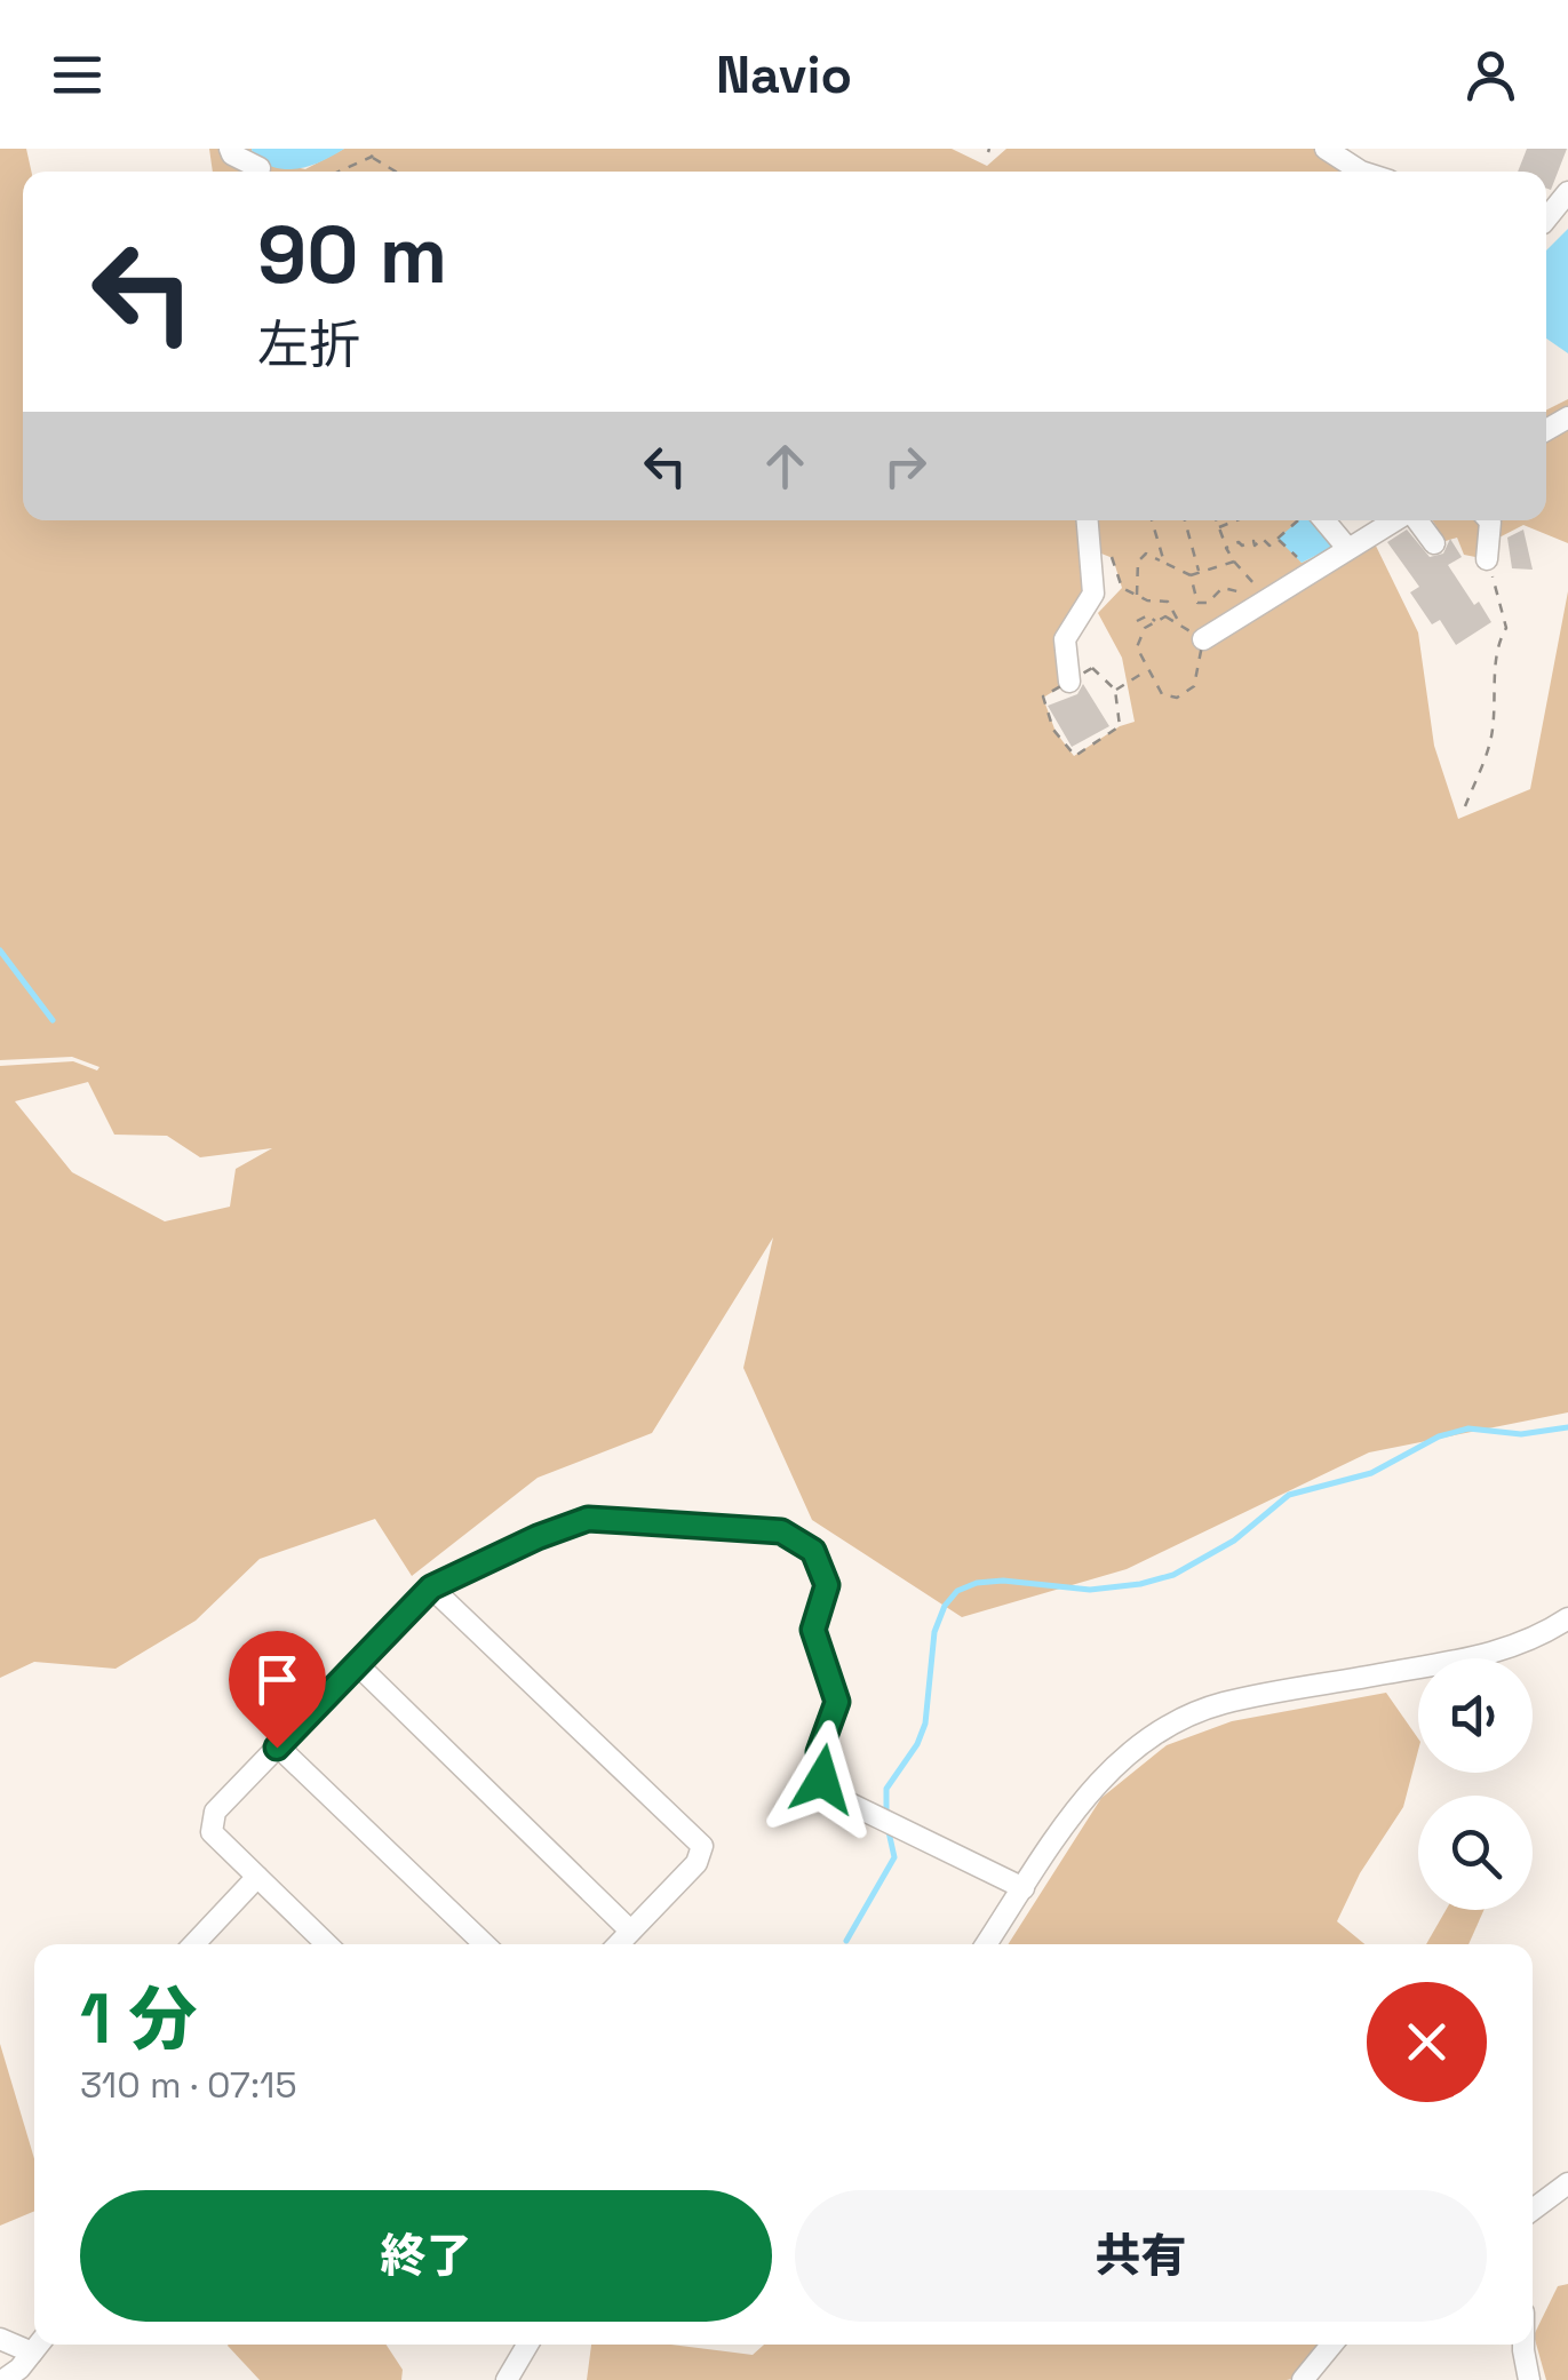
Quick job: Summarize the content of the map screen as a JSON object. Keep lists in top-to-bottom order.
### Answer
{
  "page": {
    "header": "Navio",
    "turn": ["90 m", "左折"],
    "heading": ["1 分", "310 m · 07:15"],
    "buttons": ["終了", "共有"]
  }
}
